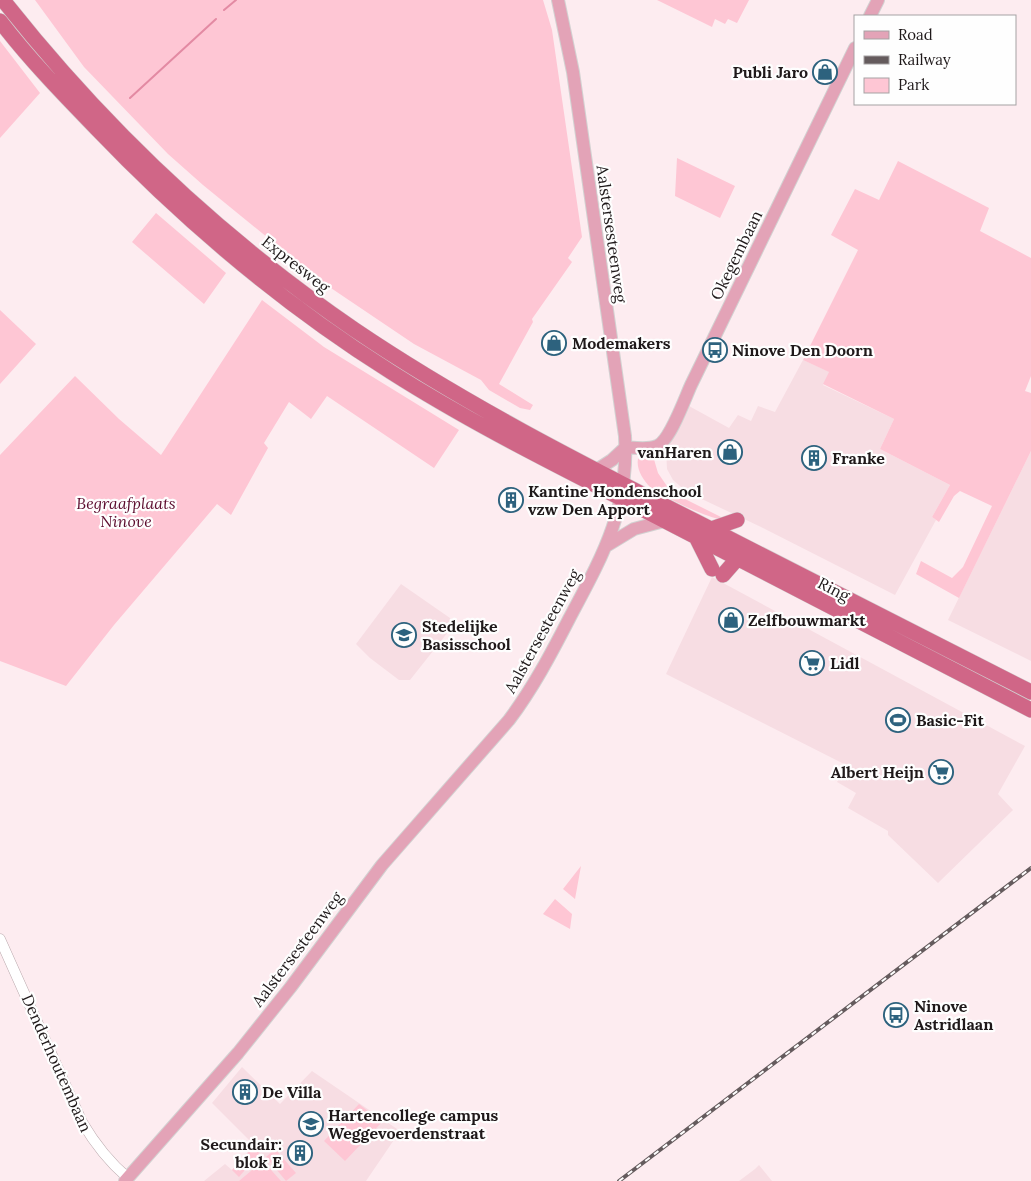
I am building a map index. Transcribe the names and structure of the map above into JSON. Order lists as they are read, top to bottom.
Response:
{
  "streets": {
    "highway": ["Expresweg", "Ring"],
    "main road": ["Aalstersesteenweg", "Okegembaan"],
    "street": ["Denderhoutembaan"]
  },
  "crossings": [
    ["Aalstersesteenweg", "Okegembaan"],
    ["Aalstersesteenweg", "Expresweg"],
    ["Aalstersesteenweg", "Ring"],
    ["Aalstersesteenweg", "Denderhoutembaan"],
    ["Expresweg", "Ring"]
  ],
  "parks": ["Begraafplaats Ninove"],
  "places": {
    "shop": [
      "Publi Jaro",
      "Modemakers",
      "vanHaren",
      "Zelfbouwmarkt"
    ],
    "bus stop": ["Ninove Den Doorn", "Ninove Astridlaan"],
    "building": [
      "Franke",
      "Kantine Hondenschool vzw Den Apport",
      "De Villa",
      "Secundair: blok E"
    ],
    "school or university": ["Stedelijke Basisschool", "Hartencollege campus Weggevoerdenstraat"],
    "supermarket": ["Lidl", "Albert Heijn"],
    "sports": ["Basic-Fit"]
  },
  "legend": ["Road", "Railway", "Park"]
}
